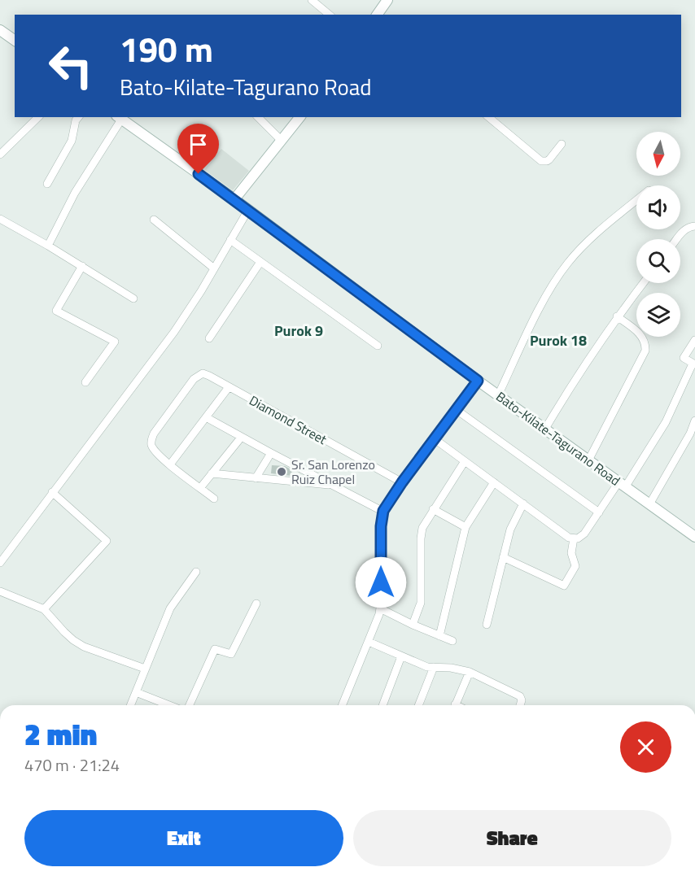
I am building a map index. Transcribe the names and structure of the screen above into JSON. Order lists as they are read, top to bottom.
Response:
{
  "streets": {
    "street": ["Diamond Street", "Bato-Kilate-Tagurano Road"]
  },
  "districts": ["Purok 9", "Purok 18"],
  "places": ["Sr. San Lorenzo Ruiz Chapel"],
  "north": "bottom",
  "page": {
    "turn": ["190 m", "Bato-Kilate-Tagurano Road"],
    "heading": ["2 min", "470 m · 21:24"],
    "buttons": ["Exit", "Share"]
  }
}
